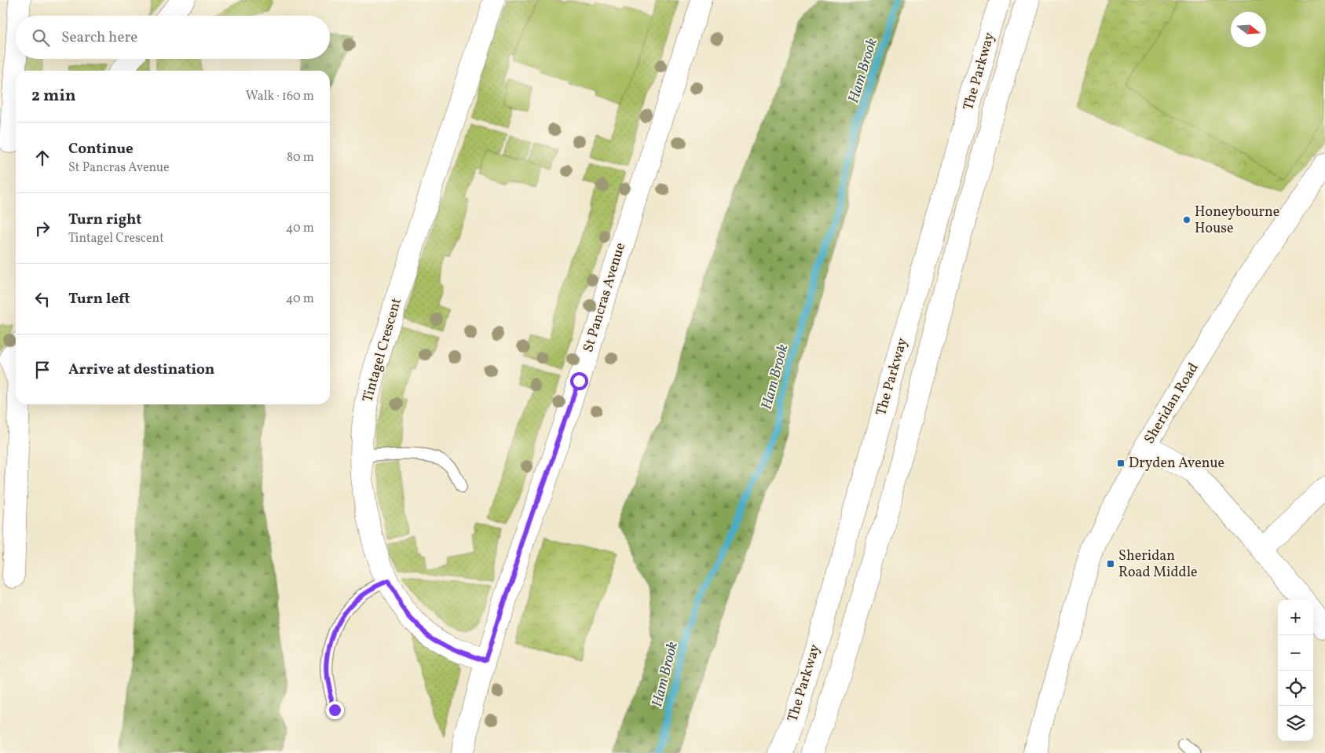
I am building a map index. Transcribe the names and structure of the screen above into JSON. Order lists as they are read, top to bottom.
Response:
{
  "streets": {
    "main road": [
      "The Parkway",
      "St Pancras Avenue",
      "Tintagel Crescent",
      "Sheridan Road"
    ]
  },
  "crossings": [
    ["St Pancras Avenue", "Tintagel Crescent"]
  ],
  "water": ["Ham Brook"],
  "places": {
    "other": ["Honeybourne House"],
    "transit": ["Dryden Avenue", "Sheridan Road Middle"]
  },
  "north": "right",
  "page": {
    "search": "Search here",
    "heading": ["2 min", "Walk · 160 m"],
    "list": [
      ["Continue", "St Pancras Avenue", "80 m"],
      ["Turn right", "Tintagel Crescent", "40 m"],
      ["Turn left", "40 m"],
      "Arrive at destination"
    ],
    "map_buttons": ["+", "−"]
  }
}
